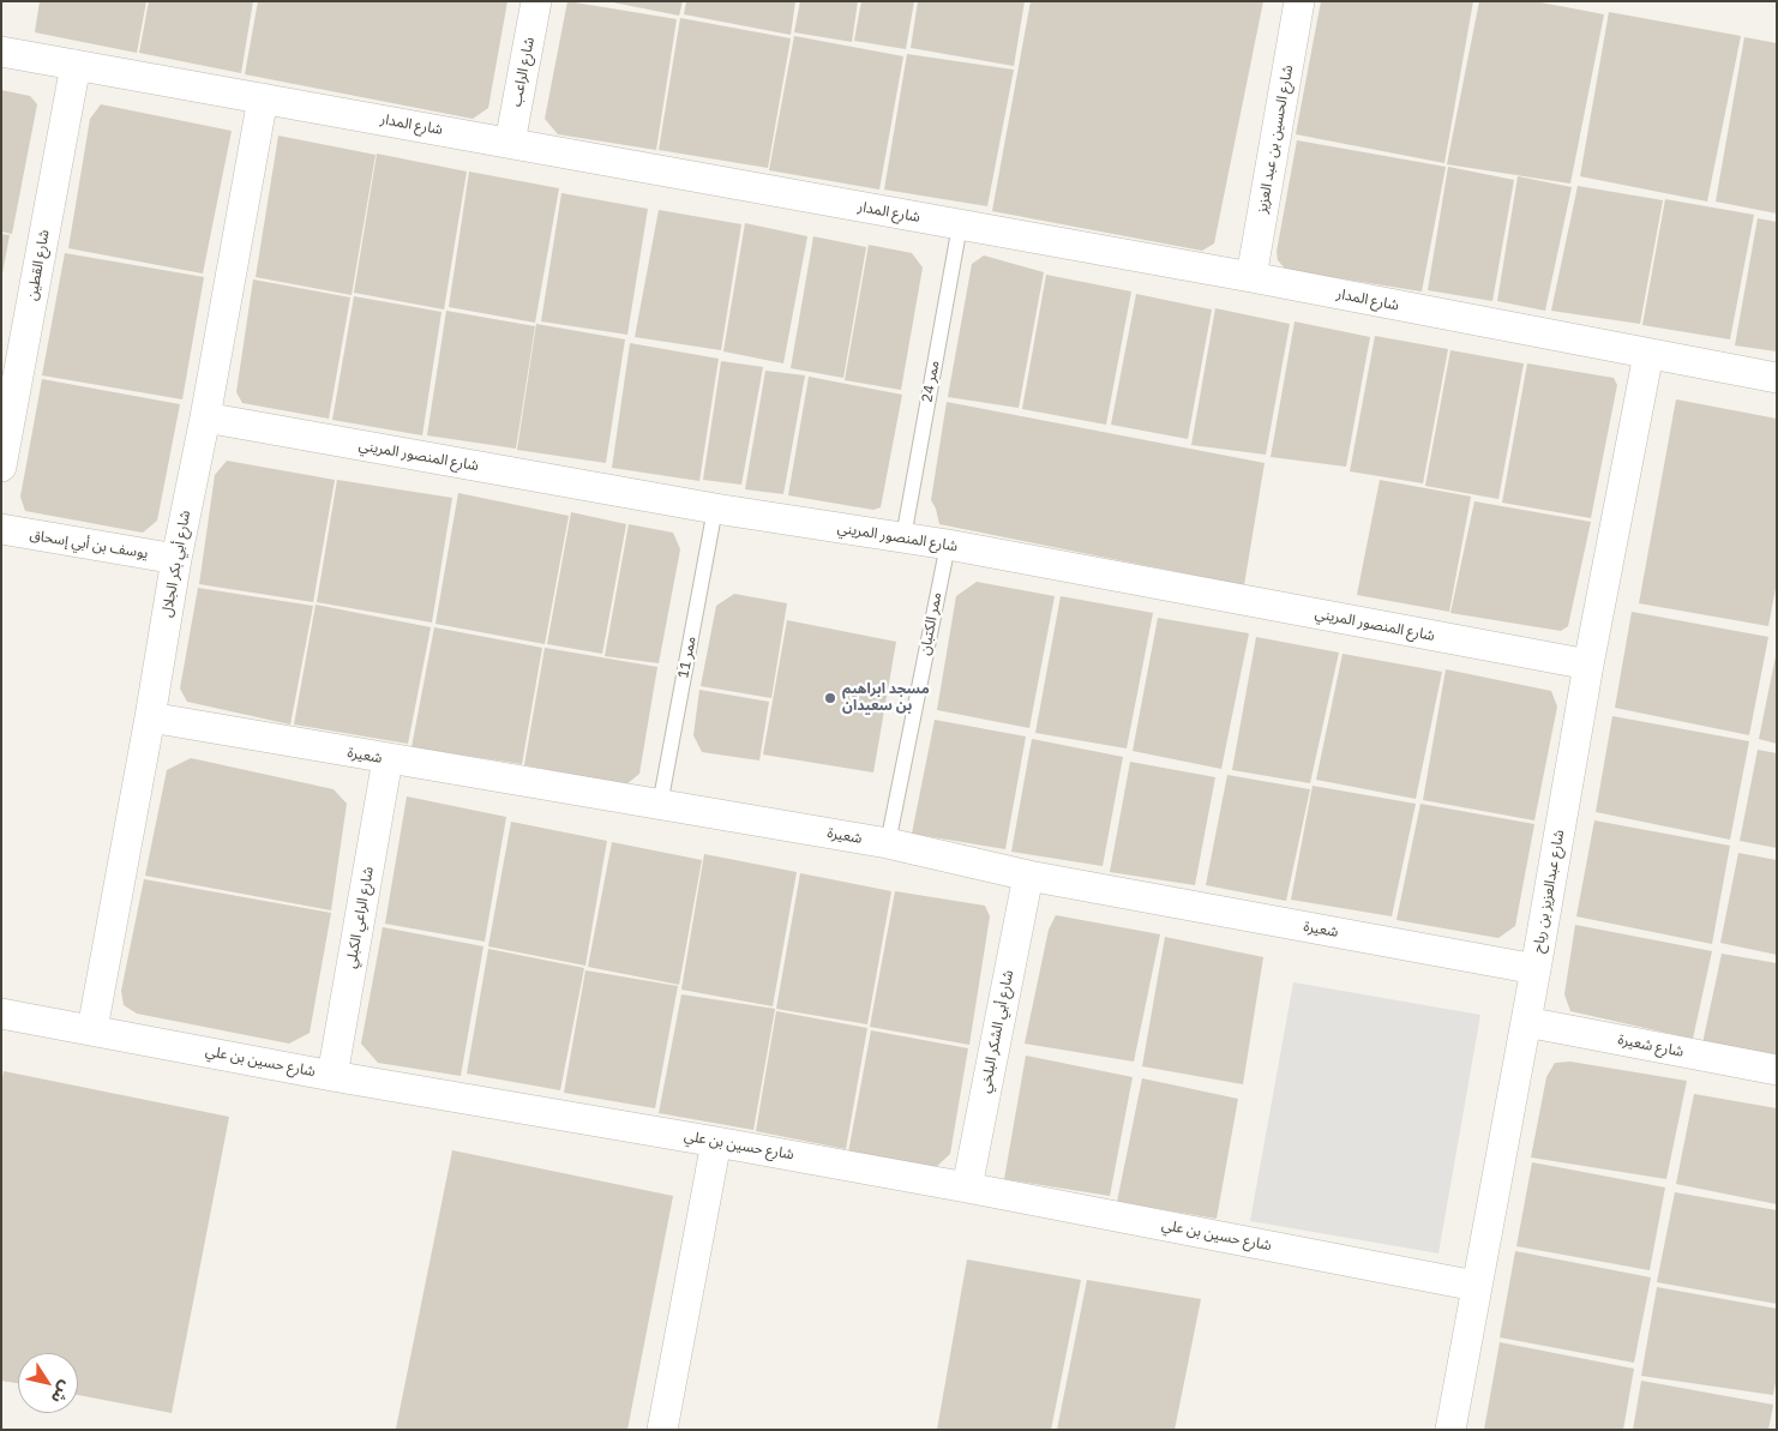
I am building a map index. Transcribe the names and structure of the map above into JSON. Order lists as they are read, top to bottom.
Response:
{
  "streets": {
    "street": [
      "شارع الراعب",
      "شارع المدار",
      "شارع الحسين بن عبد العزيز",
      "شارع القطين",
      "شارع المنصور المريني",
      "يوسف بن أبي إسحاق",
      "شارع أبي بكر الجلال",
      "شعيرة",
      "شارع عبدالعزيز بن رباح",
      "شارع الراعي الكبلي",
      "شارع أبي الشكر البلخي",
      "شارع شعيرة",
      "شارع حسين بن علي"
    ],
    "lane": ["ممر 24", "ممر الكتبان", "ممر 11"]
  },
  "crossings": [
    ["شارع الراعب", "شارع المدار"],
    ["شارع المدار", "شارع الحسين بن عبد العزيز"],
    ["شارع المدار", "شارع القطين"],
    ["شارع المدار", "ممر 24"],
    ["شارع المدار", "شارع أبي بكر الجلال"],
    ["شارع المدار", "شارع عبدالعزيز بن رباح"],
    ["ممر 24", "شارع المنصور المريني"],
    ["شارع المنصور المريني", "شارع أبي بكر الجلال"],
    ["شارع المنصور المريني", "ممر الكتبان"],
    ["شارع المنصور المريني", "ممر 11"],
    ["شارع المنصور المريني", "شارع عبدالعزيز بن رباح"],
    ["يوسف بن أبي إسحاق", "شارع أبي بكر الجلال"],
    ["شارع أبي بكر الجلال", "شعيرة"],
    ["شارع أبي بكر الجلال", "شارع حسين بن علي"],
    ["ممر الكتبان", "شعيرة"],
    ["ممر 11", "شعيرة"],
    ["شعيرة", "شارع عبدالعزيز بن رباح"],
    ["شعيرة", "شارع الراعي الكبلي"],
    ["شعيرة", "شارع أبي الشكر البلخي"],
    ["شارع عبدالعزيز بن رباح", "شارع شعيرة"],
    ["شارع عبدالعزيز بن رباح", "شارع حسين بن علي"],
    ["شارع الراعي الكبلي", "شارع حسين بن علي"],
    ["شارع أبي الشكر البلخي", "شارع حسين بن علي"]
  ],
  "places": ["مسجد ابراهيم بن سعيدان"],
  "north": "bottom right"
}
